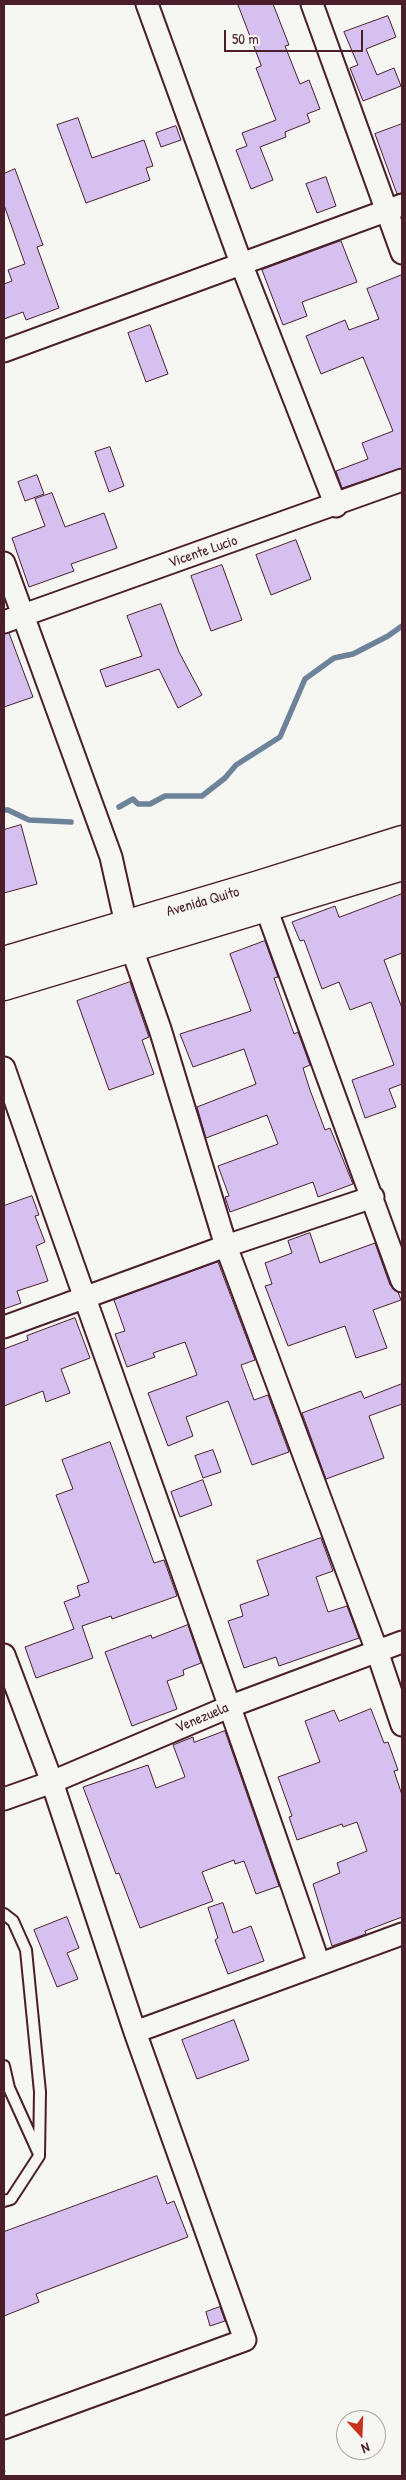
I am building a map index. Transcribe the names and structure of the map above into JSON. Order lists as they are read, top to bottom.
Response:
{
  "streets": {
    "highway": ["Avenida Quito"],
    "street": ["Vicente Lucio", "Venezuela"]
  },
  "scale_bar": "50 m",
  "north": "bottom"
}
